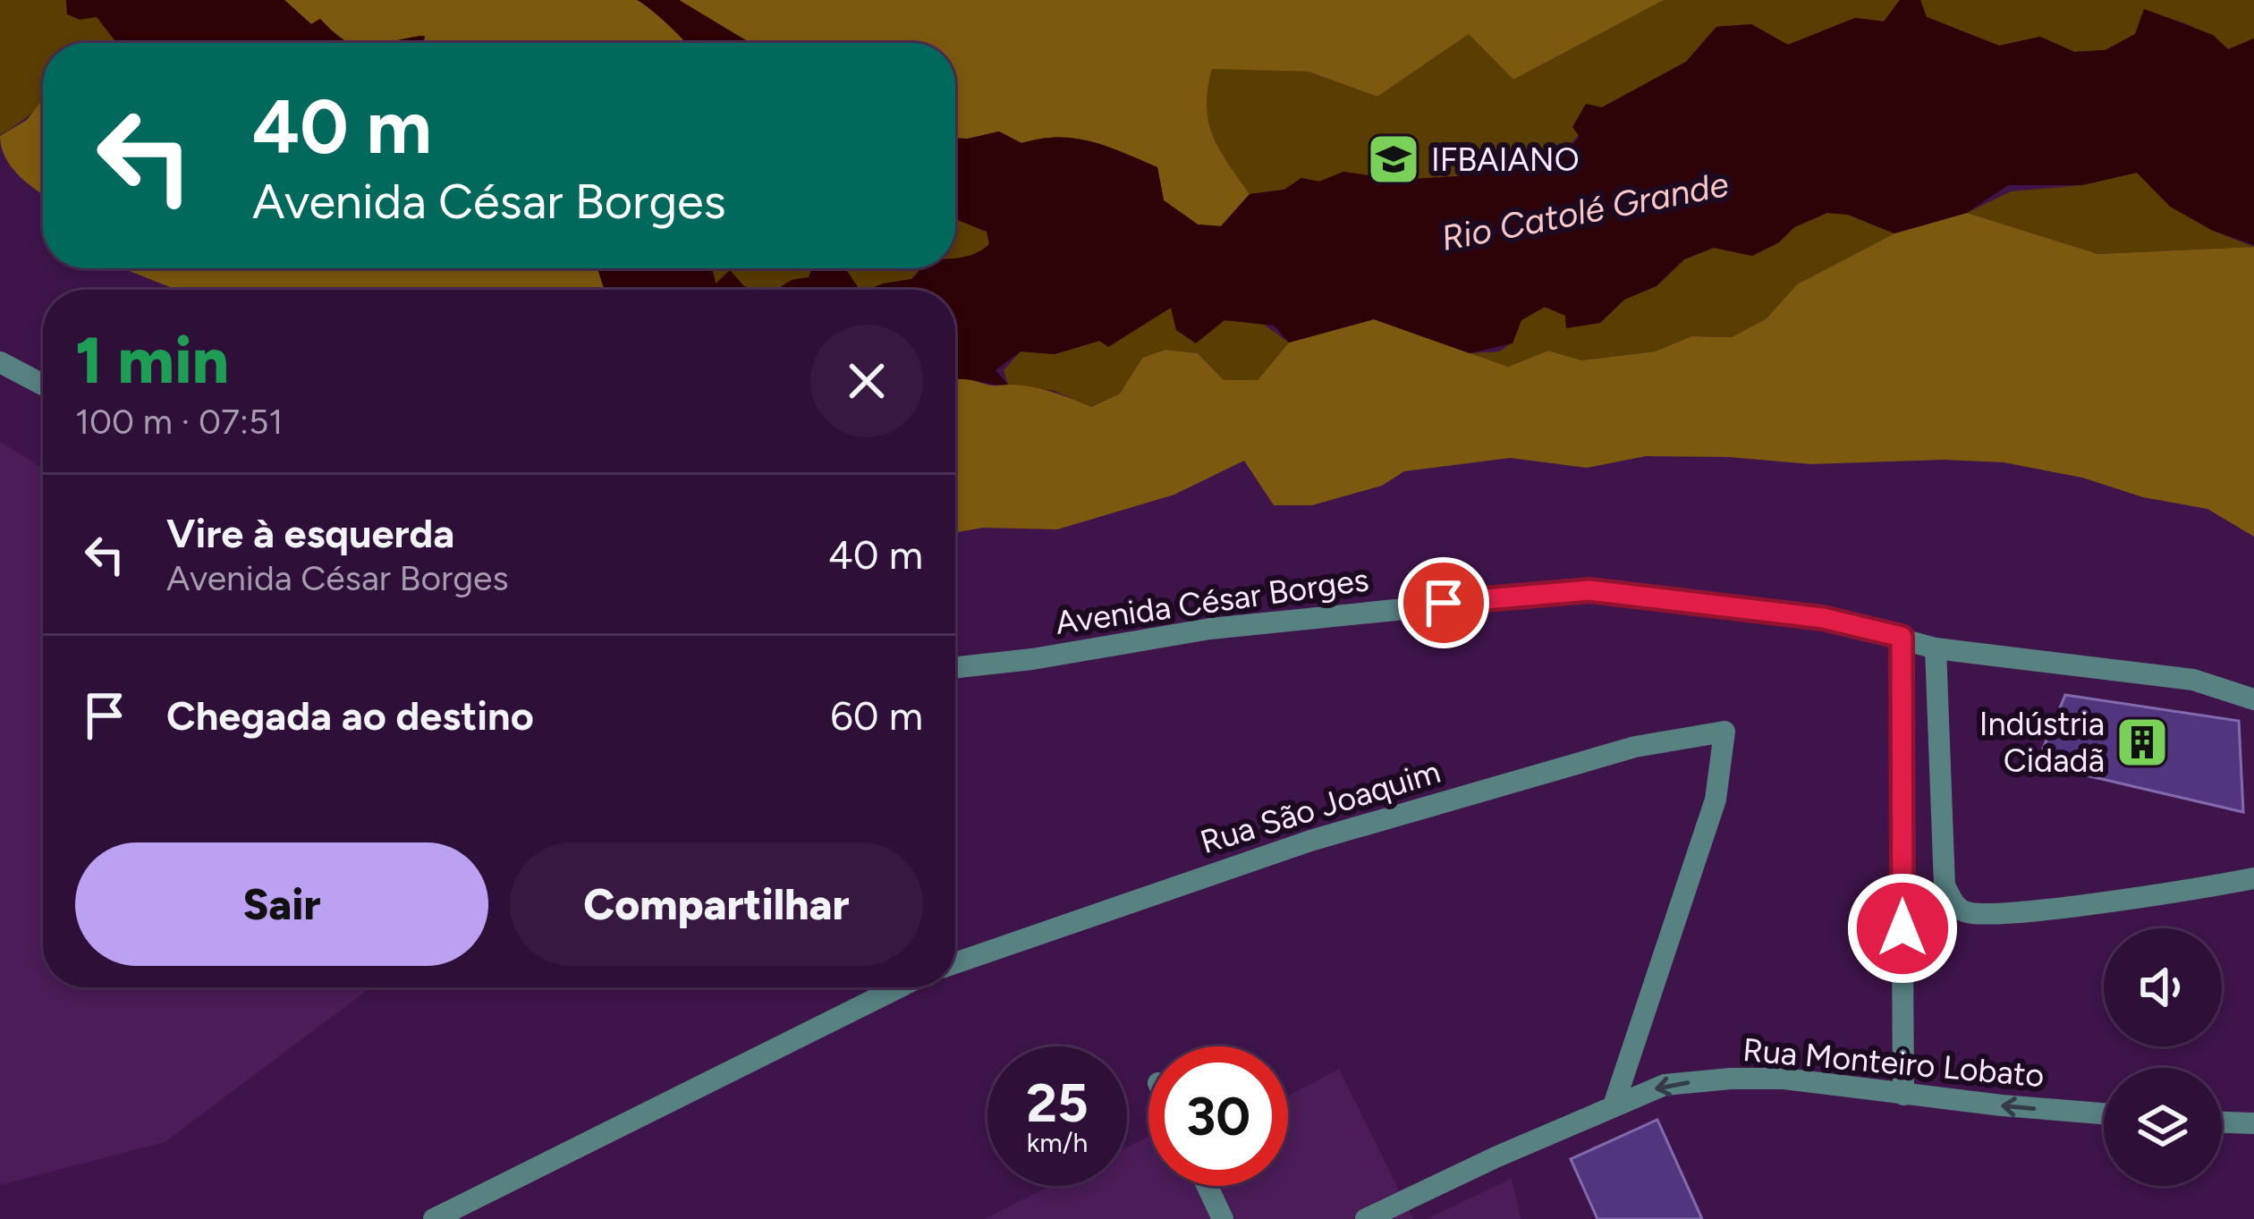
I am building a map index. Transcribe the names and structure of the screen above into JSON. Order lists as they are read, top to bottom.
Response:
{
  "streets": {
    "street": ["Avenida César Borges", "Rua São Joaquim", "Rua Monteiro Lobato"]
  },
  "crossings": [
    ["Rua São Joaquim", "Rua Monteiro Lobato"]
  ],
  "one_way": ["Rua Monteiro Lobato"],
  "water": ["Rio Catolé Grande"],
  "places": {
    "school or university": ["IFBAIANO"],
    "building": ["Indústria Cidadã"]
  },
  "page": {
    "turn": ["40 m", "Avenida César Borges"],
    "heading": ["1 min", "100 m · 07:51"],
    "list": [
      {
        "name": "Vire à esquerda",
        "note": "Avenida César Borges",
        "value": "40 m"
      },
      {
        "name": "Chegada ao destino",
        "value": "60 m"
      }
    ],
    "buttons": ["Sair", "Compartilhar"],
    "speed": "25 km/h",
    "limit": "30"
  }
}
